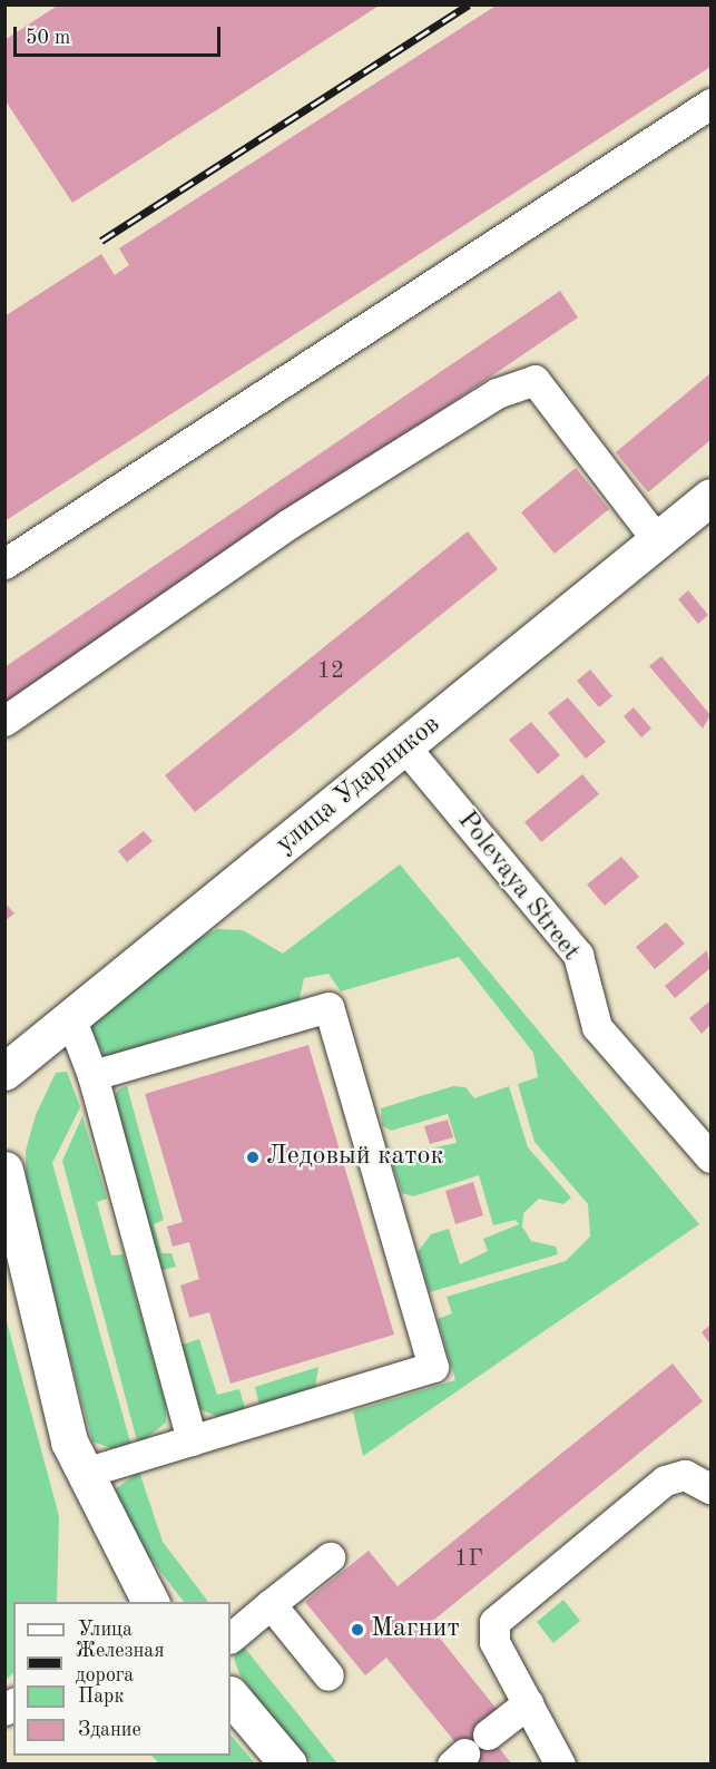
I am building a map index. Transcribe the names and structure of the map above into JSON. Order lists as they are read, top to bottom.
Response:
{
  "streets": {
    "main road": ["улица Ударников"],
    "street": ["Polevaya Street"]
  },
  "crossings": [
    ["улица Ударников", "Polevaya Street"]
  ],
  "places": ["Ледовый каток", "Магнит"],
  "house_numbers": ["12", "1Г"],
  "legend": [
    "Улица",
    "Железная дорога",
    "Парк",
    "Здание"
  ],
  "scale_bar": "50 m"
}
